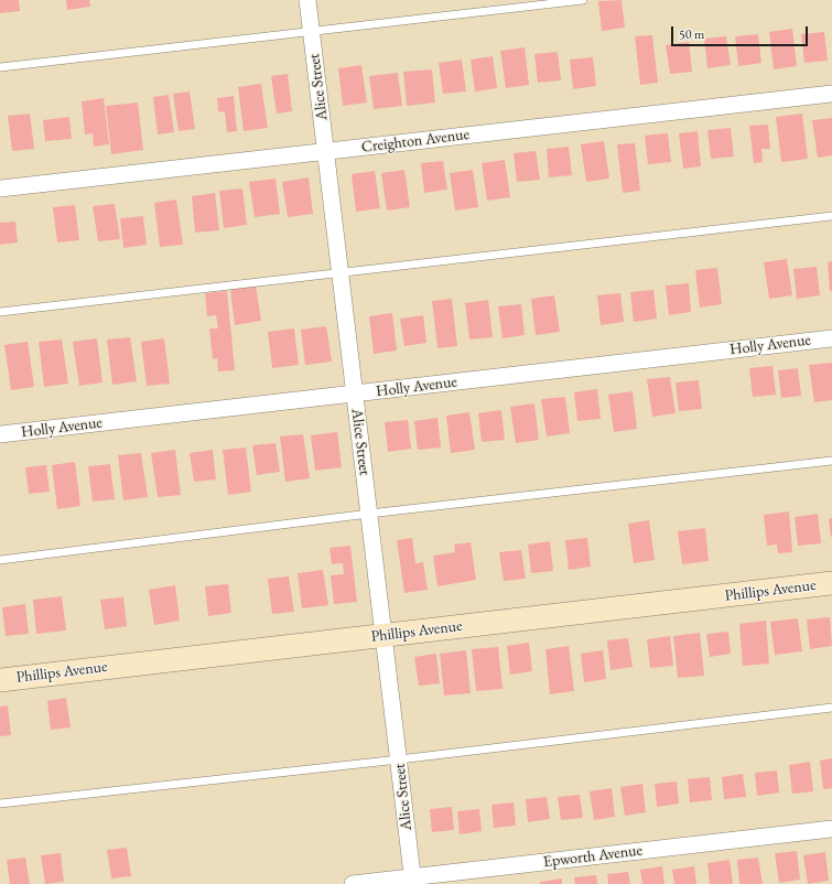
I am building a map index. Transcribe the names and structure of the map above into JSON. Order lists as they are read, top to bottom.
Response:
{
  "streets": {
    "street": [
      "Alice Street",
      "Creighton Avenue",
      "Holly Avenue",
      "Phillips Avenue",
      "Epworth Avenue"
    ]
  },
  "crossings": [
    ["Alice Street", "Creighton Avenue"],
    ["Alice Street", "Holly Avenue"],
    ["Alice Street", "Phillips Avenue"],
    ["Alice Street", "Epworth Avenue"]
  ],
  "scale_bar": "50 m"
}
